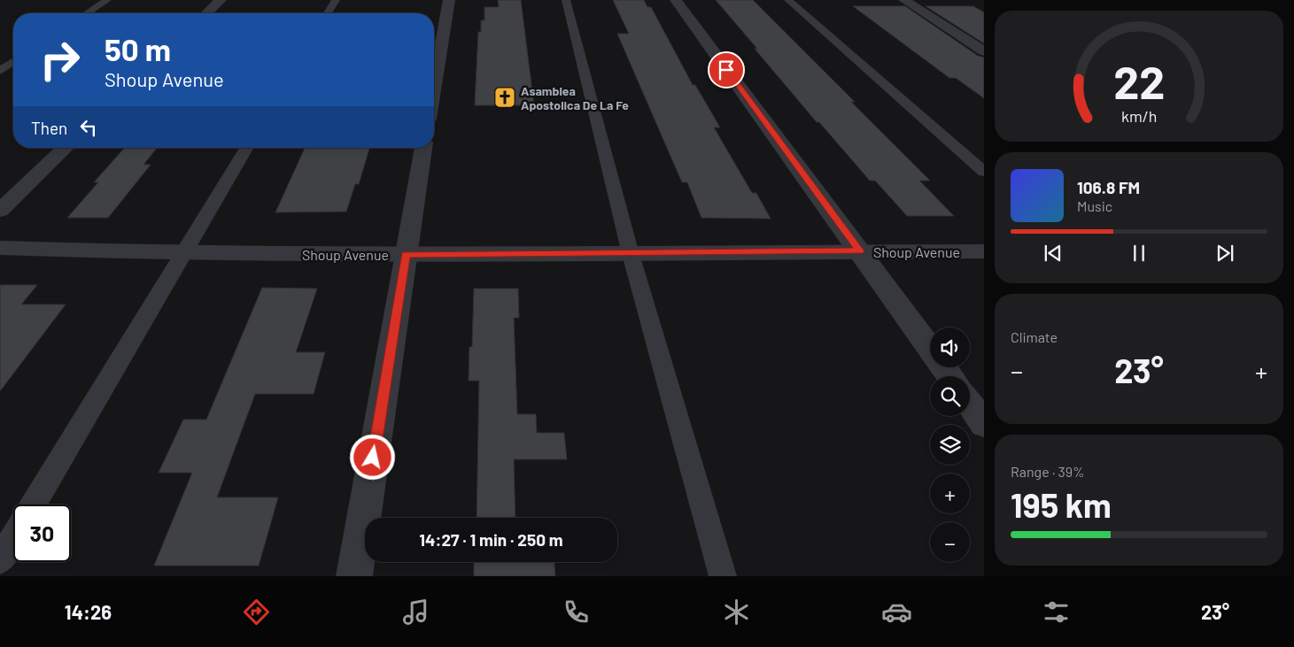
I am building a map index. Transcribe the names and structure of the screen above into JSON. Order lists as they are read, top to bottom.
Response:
{
  "streets": {
    "street": ["Shoup Avenue"]
  },
  "places": {
    "church": ["Asamblea Apostolica De La Fe"]
  },
  "page": {
    "turn": ["50 m", "Shoup Avenue"],
    "then": "Then",
    "song": ["106.8 FM", "Music"],
    "tile": [
      "Climate",
      ["Range · 39%", "195 km"]
    ],
    "map_buttons": ["+", "−"],
    "heat": ["−", "23°", "+"],
    "limit": "30",
    "trip": "14:27 · 1 min · 250 m",
    "tabs": ["14:26", "23°"],
    "gauge": ["22", "km/h"]
  }
}
